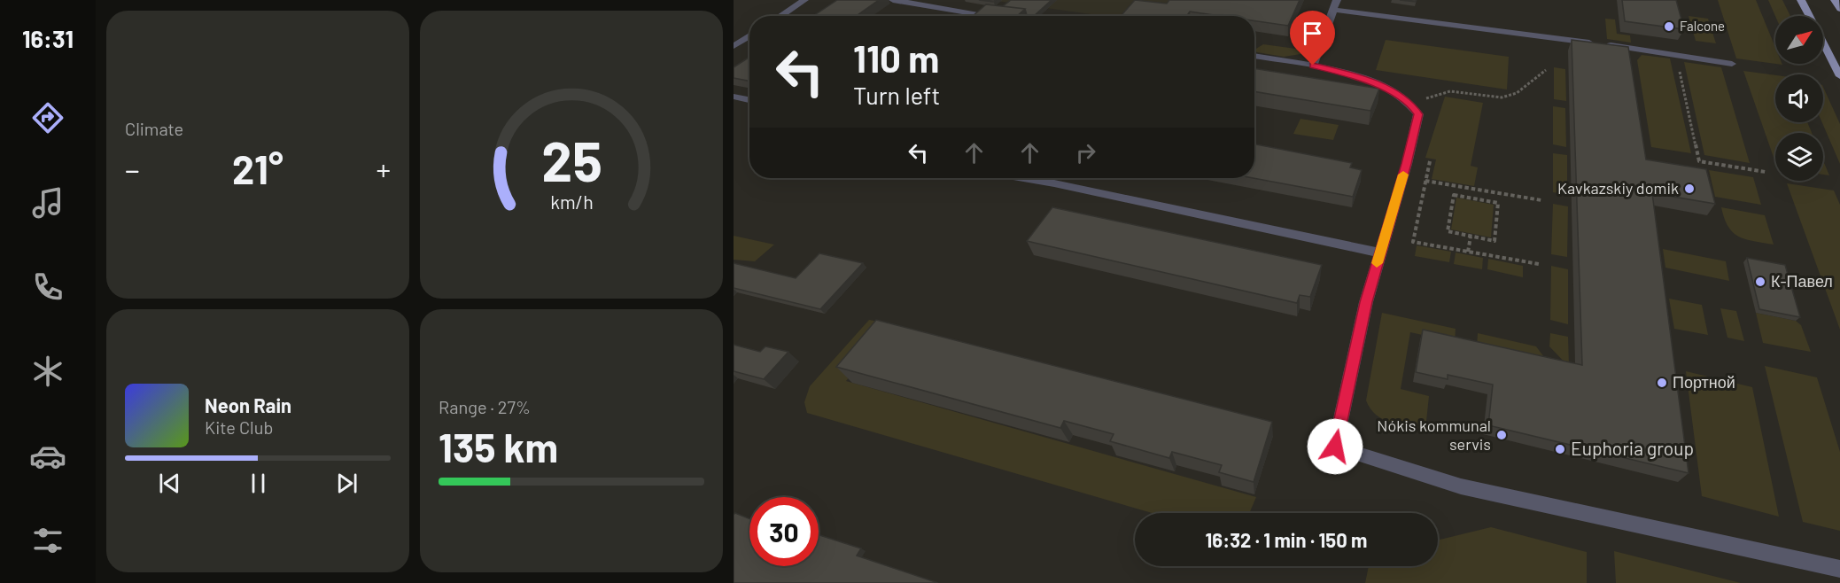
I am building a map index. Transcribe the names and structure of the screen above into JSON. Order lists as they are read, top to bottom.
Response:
{
  "places": [
    "Falcone",
    "Kavkazskiy domik",
    "К-Павел",
    "Портной",
    "Nókis kommunal servis",
    "Euphoria group"
  ],
  "north": "top right",
  "page": {
    "tabs": "16:31",
    "tile": [
      "Climate",
      ["Range · 27%", "135 km"]
    ],
    "turn": ["110 m", "Turn left"],
    "heat": ["−", "21°", "+"],
    "song": ["Neon Rain", "Kite Club"],
    "limit": "30",
    "trip": "16:32 · 1 min · 150 m",
    "gauge": ["25", "km/h"]
  }
}
